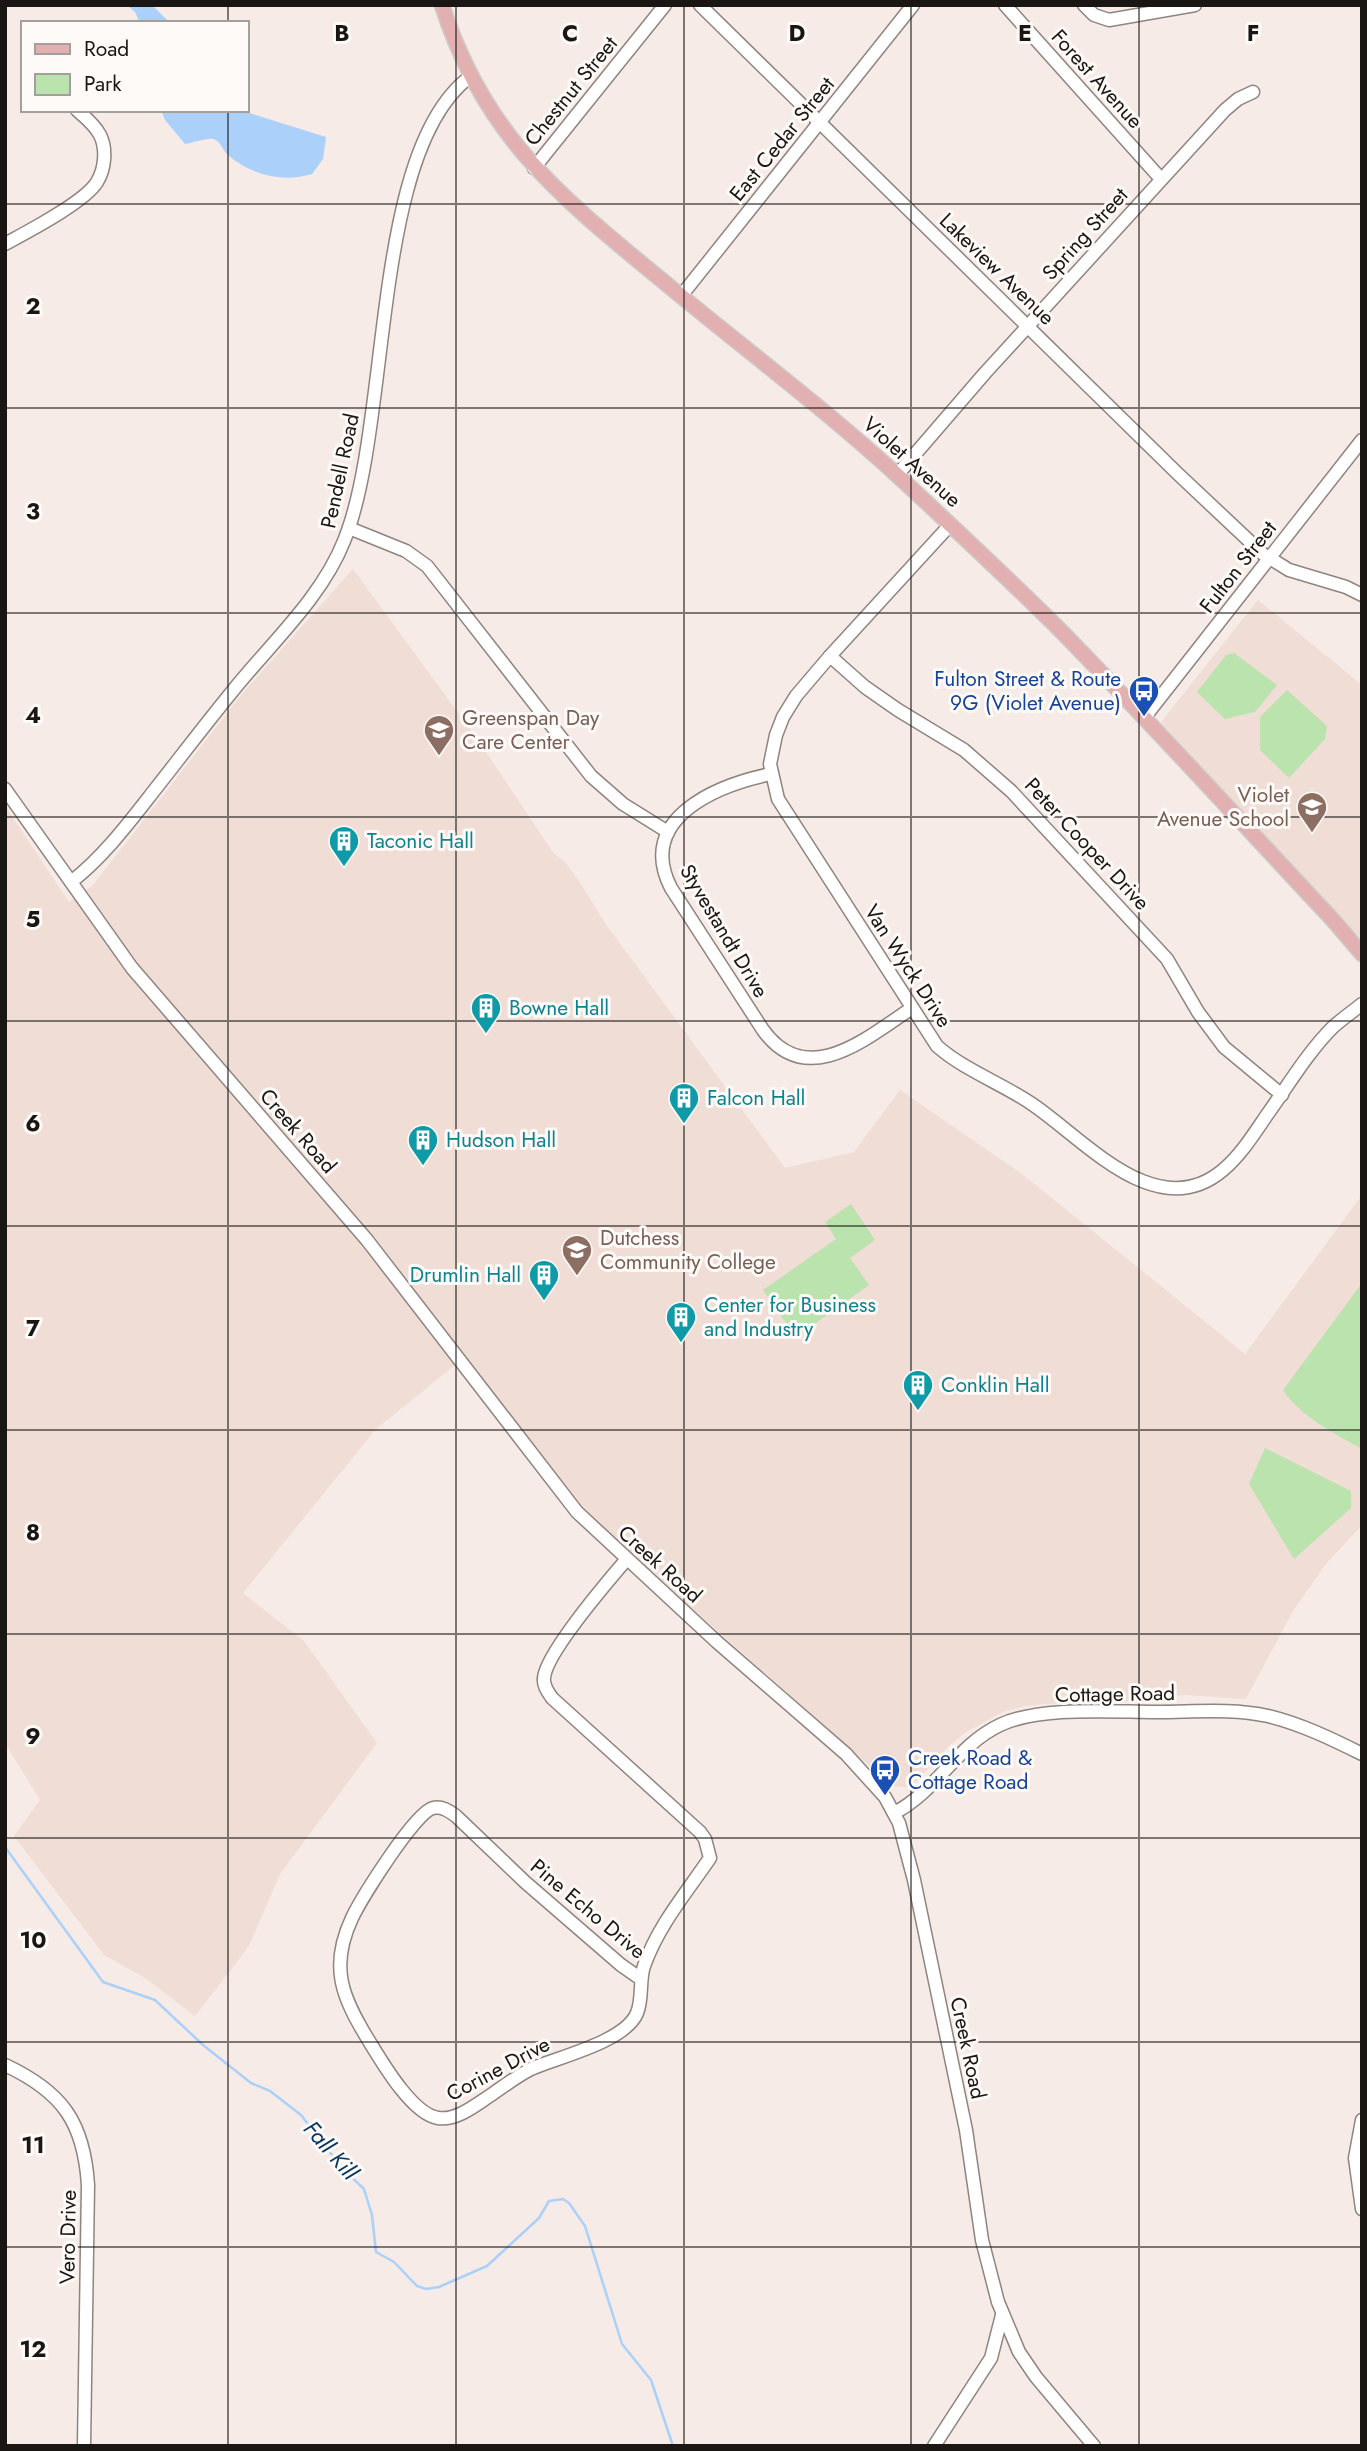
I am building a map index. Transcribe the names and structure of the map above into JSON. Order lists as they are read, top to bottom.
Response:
{
  "streets": {
    "main road": ["Violet Avenue"],
    "street": [
      "Forest Avenue",
      "Chestnut Street",
      "East Cedar Street",
      "Spring Street",
      "Lakeview Avenue",
      "Pendell Road",
      "Fulton Street",
      "Peter Cooper Drive",
      "Styvestandt Drive",
      "Van Wyck Drive",
      "Creek Road",
      "Cottage Road",
      "Pine Echo Drive",
      "Corine Drive",
      "Vero Drive"
    ]
  },
  "crossings": [
    ["Forest Avenue", "Spring Street"],
    ["Chestnut Street", "Violet Avenue"],
    ["East Cedar Street", "Lakeview Avenue"],
    ["East Cedar Street", "Violet Avenue"],
    ["Spring Street", "Lakeview Avenue"],
    ["Spring Street", "Violet Avenue"],
    ["Lakeview Avenue", "Fulton Street"],
    ["Violet Avenue", "Pendell Road"],
    ["Violet Avenue", "Fulton Street"],
    ["Violet Avenue", "Van Wyck Drive"],
    ["Pendell Road", "Creek Road"],
    ["Peter Cooper Drive", "Van Wyck Drive"],
    ["Styvestandt Drive", "Van Wyck Drive"],
    ["Creek Road", "Cottage Road"],
    ["Creek Road", "Pine Echo Drive"],
    ["Pine Echo Drive", "Corine Drive"]
  ],
  "water": ["Fall Kill"],
  "places": {
    "bus stop": ["Fulton Street & Route 9G (Violet Avenue)", "Creek Road & Cottage Road"],
    "school or university": ["Greenspan Day Care Center", "Violet Avenue School", "Dutchess Community College"],
    "building": [
      "Taconic Hall",
      "Bowne Hall",
      "Falcon Hall",
      "Hudson Hall",
      "Drumlin Hall",
      "Center for Business and Industry",
      "Conklin Hall"
    ]
  },
  "legend": ["Road", "Park"],
  "grid": {
    "columns": [
      "B",
      "C",
      "D",
      "E",
      "F"
    ],
    "rows": [
      "2",
      "3",
      "4",
      "5",
      "6",
      "7",
      "8",
      "9",
      "10",
      "11",
      "12"
    ]
  }
}
